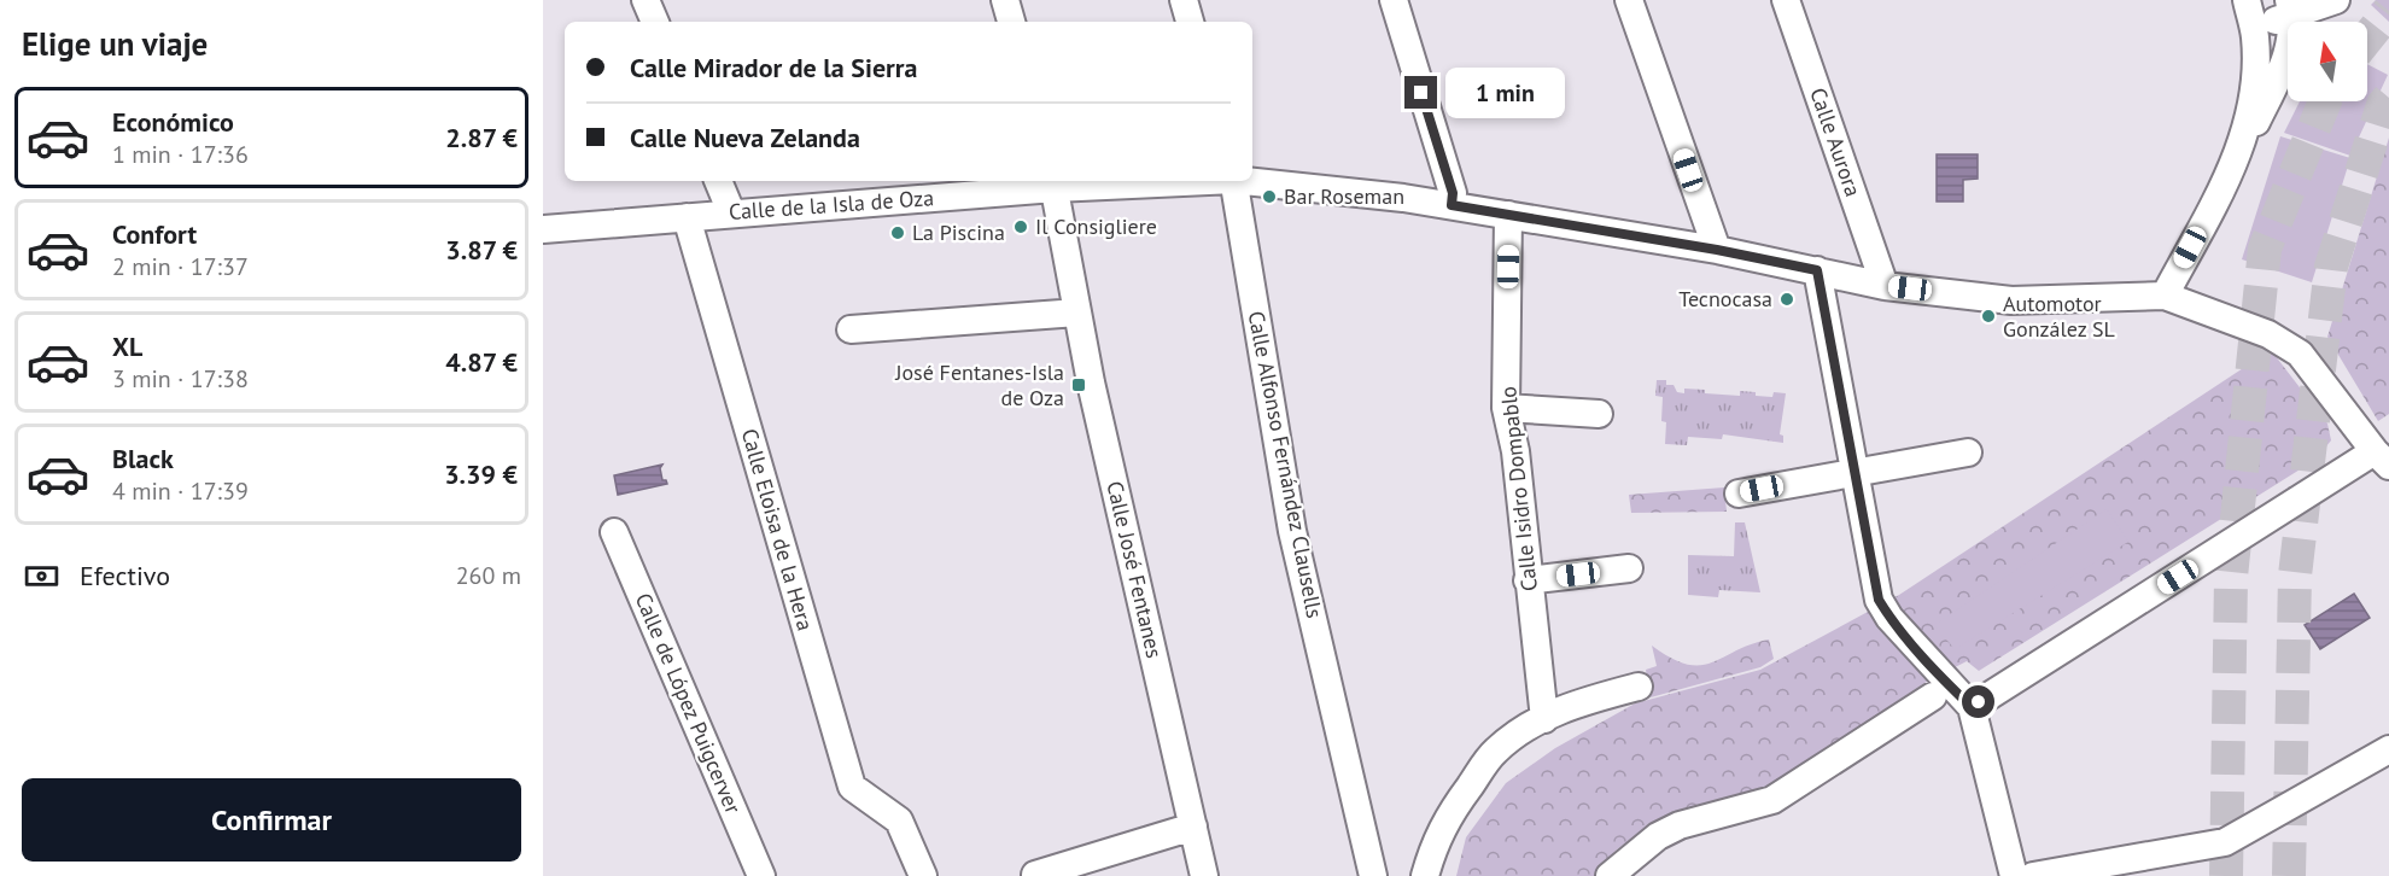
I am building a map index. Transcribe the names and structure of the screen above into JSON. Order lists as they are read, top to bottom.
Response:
{
  "streets": {
    "street": [
      "Calle Aurora",
      "Calle de la Isla de Oza",
      "Calle Alfonso Fernández Clausells",
      "Calle Isidro Dompablo",
      "Calle Eloisa de la Hera",
      "Calle José Fentanes",
      "Calle de López Puigcerver"
    ]
  },
  "crossings": [
    ["Calle Aurora", "Calle de la Isla de Oza"],
    ["Calle de la Isla de Oza", "Calle Isidro Dompablo"],
    ["Calle de la Isla de Oza", "Calle Eloisa de la Hera"],
    ["Calle de la Isla de Oza", "Calle José Fentanes"]
  ],
  "places": {
    "other": [
      "Bar Roseman",
      "Il Consigliere",
      "La Piscina",
      "Tecnocasa",
      "Automotor González SL"
    ],
    "transit": ["José Fentanes-Isla de Oza"]
  },
  "north": "top",
  "page": {
    "heading": "Elige un viaje",
    "banner": ["Calle Mirador de la Sierra", "Calle Nueva Zelanda"],
    "bubble": "1 min",
    "list": [
      {
        "name": "Económico",
        "note": "1 min · 17:36",
        "value": "2.87 €"
      },
      {
        "name": "Confort",
        "note": "2 min · 17:37",
        "value": "3.87 €"
      },
      {
        "name": "XL",
        "note": "3 min · 17:38",
        "value": "4.87 €"
      },
      {
        "name": "Black",
        "note": "4 min · 17:39",
        "value": "3.39 €"
      }
    ],
    "pay": ["Efectivo", "260 m"],
    "buttons": "Confirmar"
  }
}
